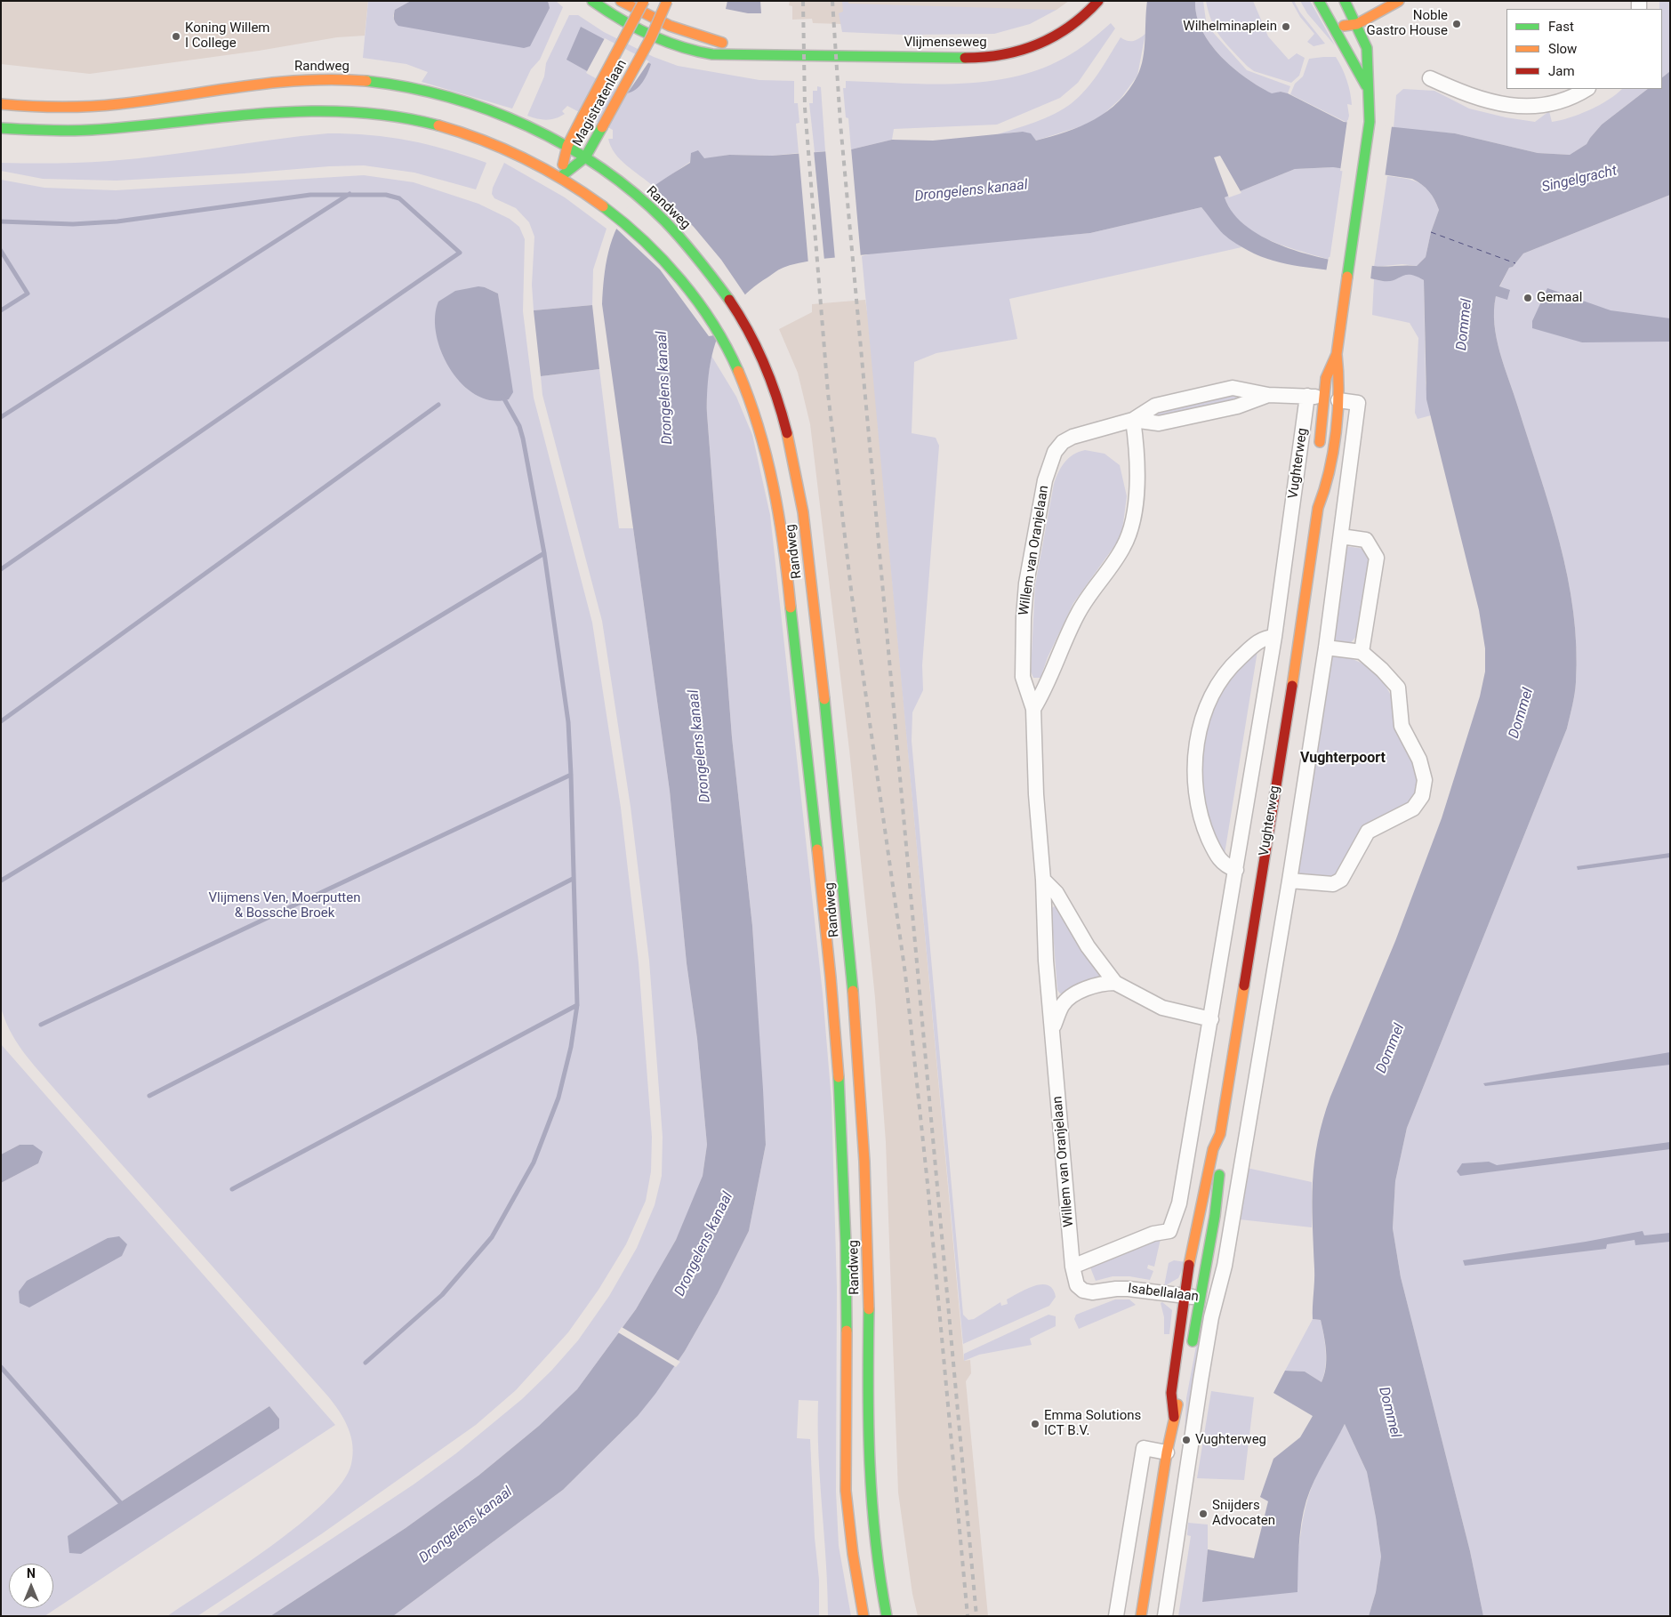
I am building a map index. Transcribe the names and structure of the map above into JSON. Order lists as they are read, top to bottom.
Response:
{
  "streets": {
    "main road": [
      "Vlijmenseweg",
      "Randweg",
      "Magistratenlaan",
      "Vughterweg"
    ],
    "street": ["Willem van Oranjelaan", "Isabellalaan"]
  },
  "crossings": [
    ["Randweg", "Magistratenlaan"],
    ["Vughterweg", "Willem van Oranjelaan"],
    ["Vughterweg", "Isabellalaan"],
    ["Willem van Oranjelaan", "Isabellalaan"]
  ],
  "districts": ["Vughterpoort"],
  "water": ["Singelgracht", "Drongelens kanaal", "Dommel"],
  "parks": ["Vlijmens Ven, Moerputten & Bossche Broek"],
  "places": [
    "Noble Gastro House",
    "Wilhelminaplein",
    "Koning Willem I College",
    "Gemaal",
    "Emma Solutions ICT B.V.",
    "Vughterweg",
    "Snijders Advocaten"
  ],
  "legend": ["Fast", "Slow", "Jam"],
  "north": "top"
}
